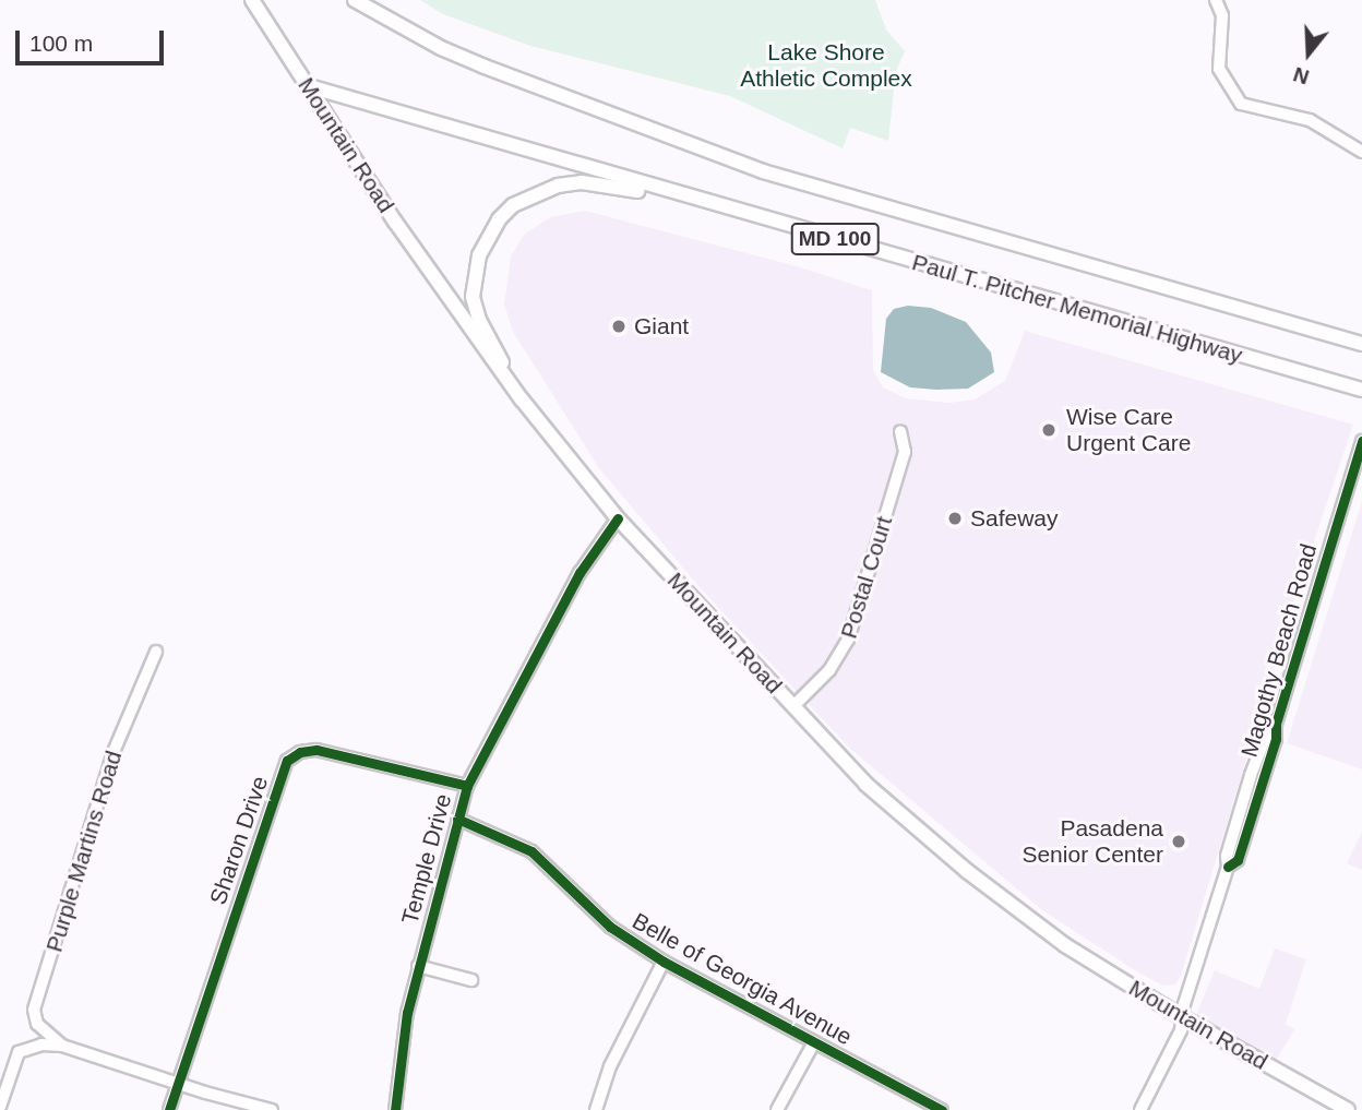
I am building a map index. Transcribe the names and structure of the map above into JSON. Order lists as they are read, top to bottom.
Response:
{
  "streets": {
    "main road": ["Mountain Road", "MD 100", "Paul T. Pitcher Memorial Highway"],
    "street": [
      "Postal Court",
      "Magothy Beach Road",
      "Sharon Drive",
      "Purple Martins Road",
      "Temple Drive",
      "Belle of Georgia Avenue"
    ]
  },
  "crossings": [
    ["Mountain Road", "Paul T. Pitcher Memorial Highway"],
    ["Mountain Road", "Postal Court"],
    ["Mountain Road", "Magothy Beach Road"],
    ["Mountain Road", "Temple Drive"],
    ["Sharon Drive", "Purple Martins Road"],
    ["Sharon Drive", "Temple Drive"],
    ["Temple Drive", "Belle of Georgia Avenue"]
  ],
  "parks": ["Lake Shore Athletic Complex"],
  "places": [
    "Giant",
    "Wise Care Urgent Care",
    "Safeway",
    "Pasadena Senior Center"
  ],
  "scale_bar": "100 m",
  "north": "bottom"
}
